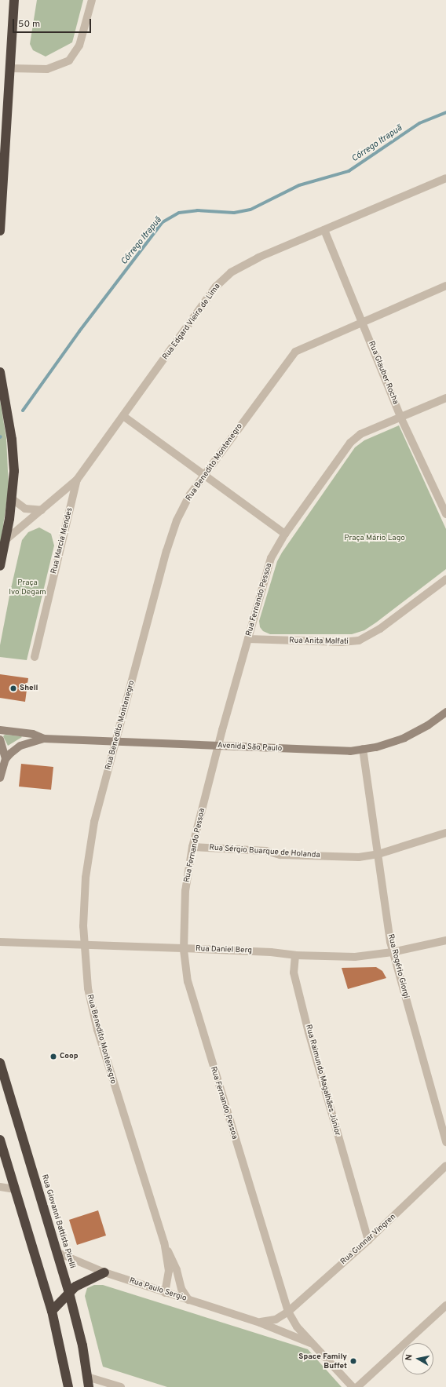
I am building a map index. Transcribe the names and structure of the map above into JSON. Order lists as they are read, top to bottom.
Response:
{
  "streets": {
    "highway": ["Rua Giovanni Battista Pirelli"],
    "main road": ["Avenida São Paulo"],
    "street": [
      "Rua Edgard Vieira de Lima",
      "Rua Glauber Rocha",
      "Rua Benedito Montenegro",
      "Rua Marcia Mendes",
      "Rua Fernando Pessoa",
      "Rua Anita Malfati",
      "Rua Sérgio Buarque de Holanda",
      "Rua Daniel Berg",
      "Rua Rogério Giorgi",
      "Rua Raimundo Magalhães Júnior",
      "Rua Gunnar Vingren",
      "Rua Paulo Sergio"
    ]
  },
  "crossings": [
    ["Rua Edgard Vieira de Lima", "Rua Glauber Rocha"],
    ["Rua Edgard Vieira de Lima", "Rua Marcia Mendes"],
    ["Rua Glauber Rocha", "Rua Benedito Montenegro"],
    ["Rua Glauber Rocha", "Rua Fernando Pessoa"],
    ["Rua Benedito Montenegro", "Avenida São Paulo"],
    ["Rua Benedito Montenegro", "Rua Daniel Berg"],
    ["Rua Benedito Montenegro", "Rua Paulo Sergio"],
    ["Rua Fernando Pessoa", "Rua Anita Malfati"],
    ["Rua Fernando Pessoa", "Avenida São Paulo"],
    ["Rua Fernando Pessoa", "Rua Sérgio Buarque de Holanda"],
    ["Rua Fernando Pessoa", "Rua Daniel Berg"],
    ["Rua Fernando Pessoa", "Rua Gunnar Vingren"],
    ["Rua Fernando Pessoa", "Rua Paulo Sergio"],
    ["Avenida São Paulo", "Rua Rogério Giorgi"],
    ["Rua Sérgio Buarque de Holanda", "Rua Rogério Giorgi"],
    ["Rua Daniel Berg", "Rua Rogério Giorgi"],
    ["Rua Daniel Berg", "Rua Raimundo Magalhães Júnior"],
    ["Rua Raimundo Magalhães Júnior", "Rua Gunnar Vingren"],
    ["Rua Giovanni Battista Pirelli", "Rua Paulo Sergio"],
    ["Rua Gunnar Vingren", "Rua Paulo Sergio"]
  ],
  "water": ["Córrego Itrapuã"],
  "parks": ["Praça Mário Lago", "Praça Ivo Degam"],
  "places": ["Shell", "Coop", "Space Family Buffet"],
  "scale_bar": "50 m",
  "north": "left"
}
